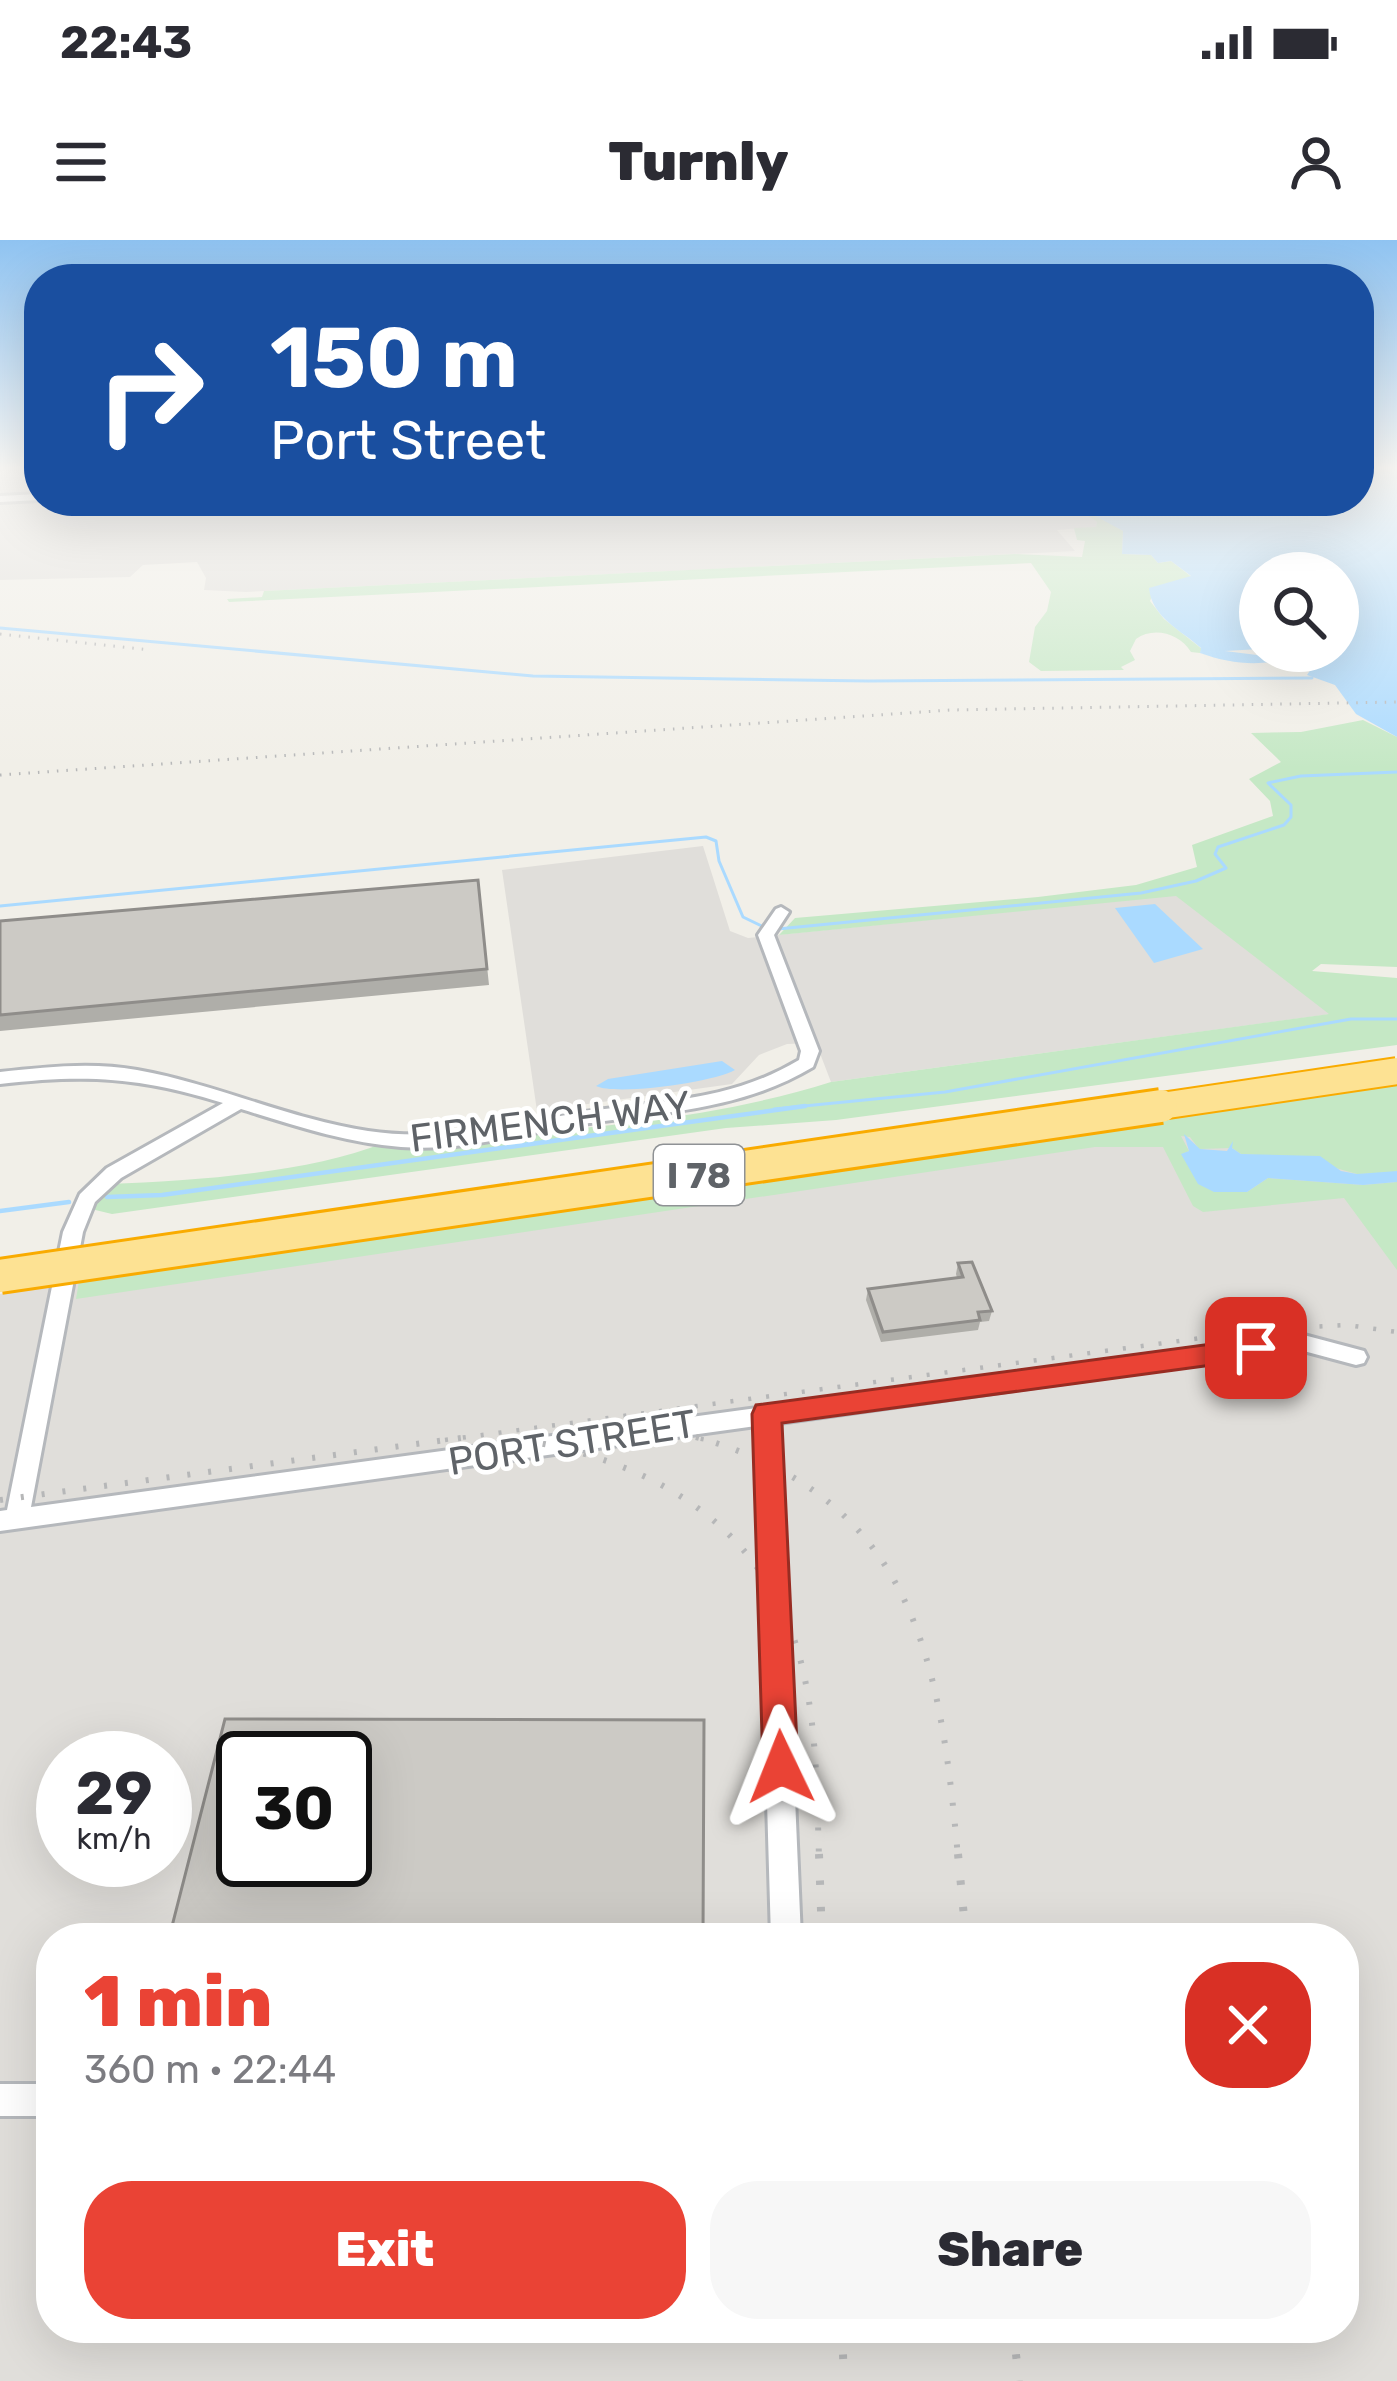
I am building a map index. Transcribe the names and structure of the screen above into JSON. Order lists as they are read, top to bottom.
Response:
{
  "streets": {
    "highway": ["I 78"],
    "street": ["FIRMENCH WAY", "PORT STREET"]
  },
  "page": {
    "status": "22:43",
    "header": "Turnly",
    "turn": ["150 m", "Port Street"],
    "speed": "29 km/h",
    "limit": "30",
    "heading": ["1 min", "360 m · 22:44"],
    "buttons": ["Exit", "Share"]
  }
}
